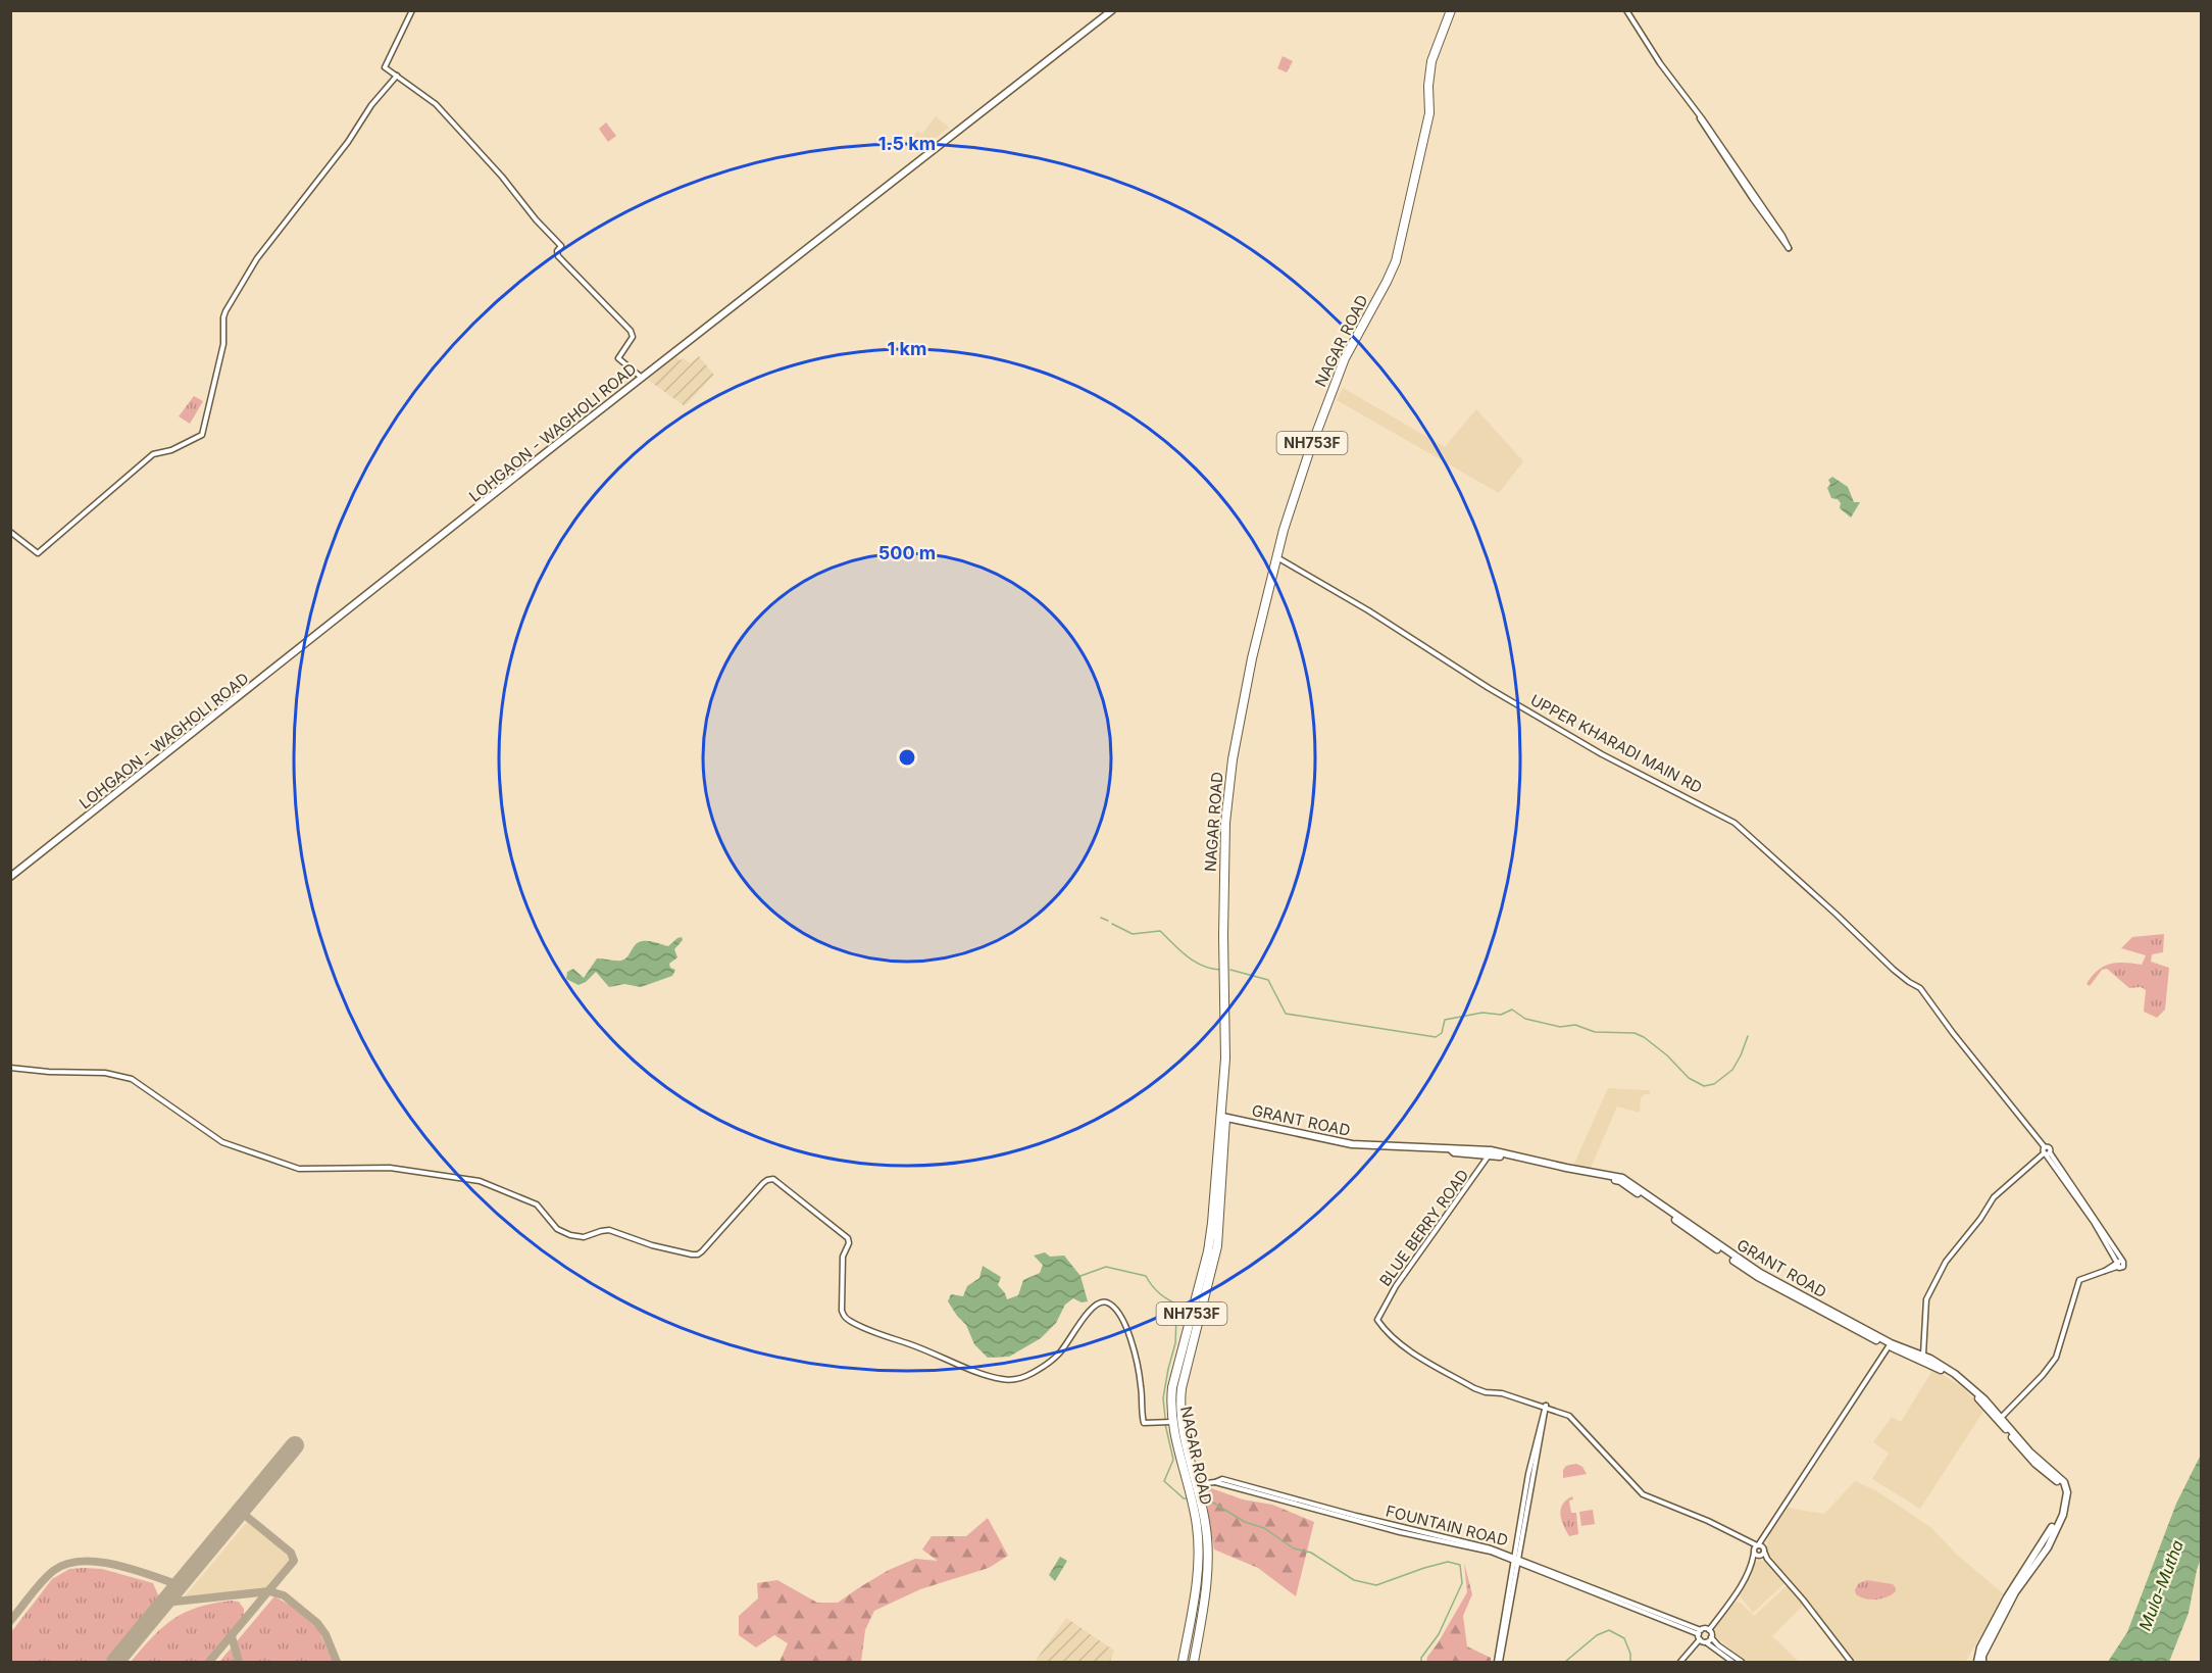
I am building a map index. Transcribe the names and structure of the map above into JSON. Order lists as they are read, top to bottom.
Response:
{
  "streets": {
    "highway": ["NAGAR ROAD", "NH753F"],
    "main road": ["LOHGAON - WAGHOLI ROAD", "GRANT ROAD"],
    "street": ["UPPER KHARADI MAIN RD", "BLUE BERRY ROAD", "FOUNTAIN ROAD"]
  },
  "crossings": [
    ["NAGAR ROAD", "UPPER KHARADI MAIN RD"],
    ["NAGAR ROAD", "GRANT ROAD"],
    ["NAGAR ROAD", "FOUNTAIN ROAD"],
    ["GRANT ROAD", "BLUE BERRY ROAD"]
  ],
  "water": ["Mula-Mutha"],
  "rings": ["1.5 km", "1 km", "500 m"]
}
